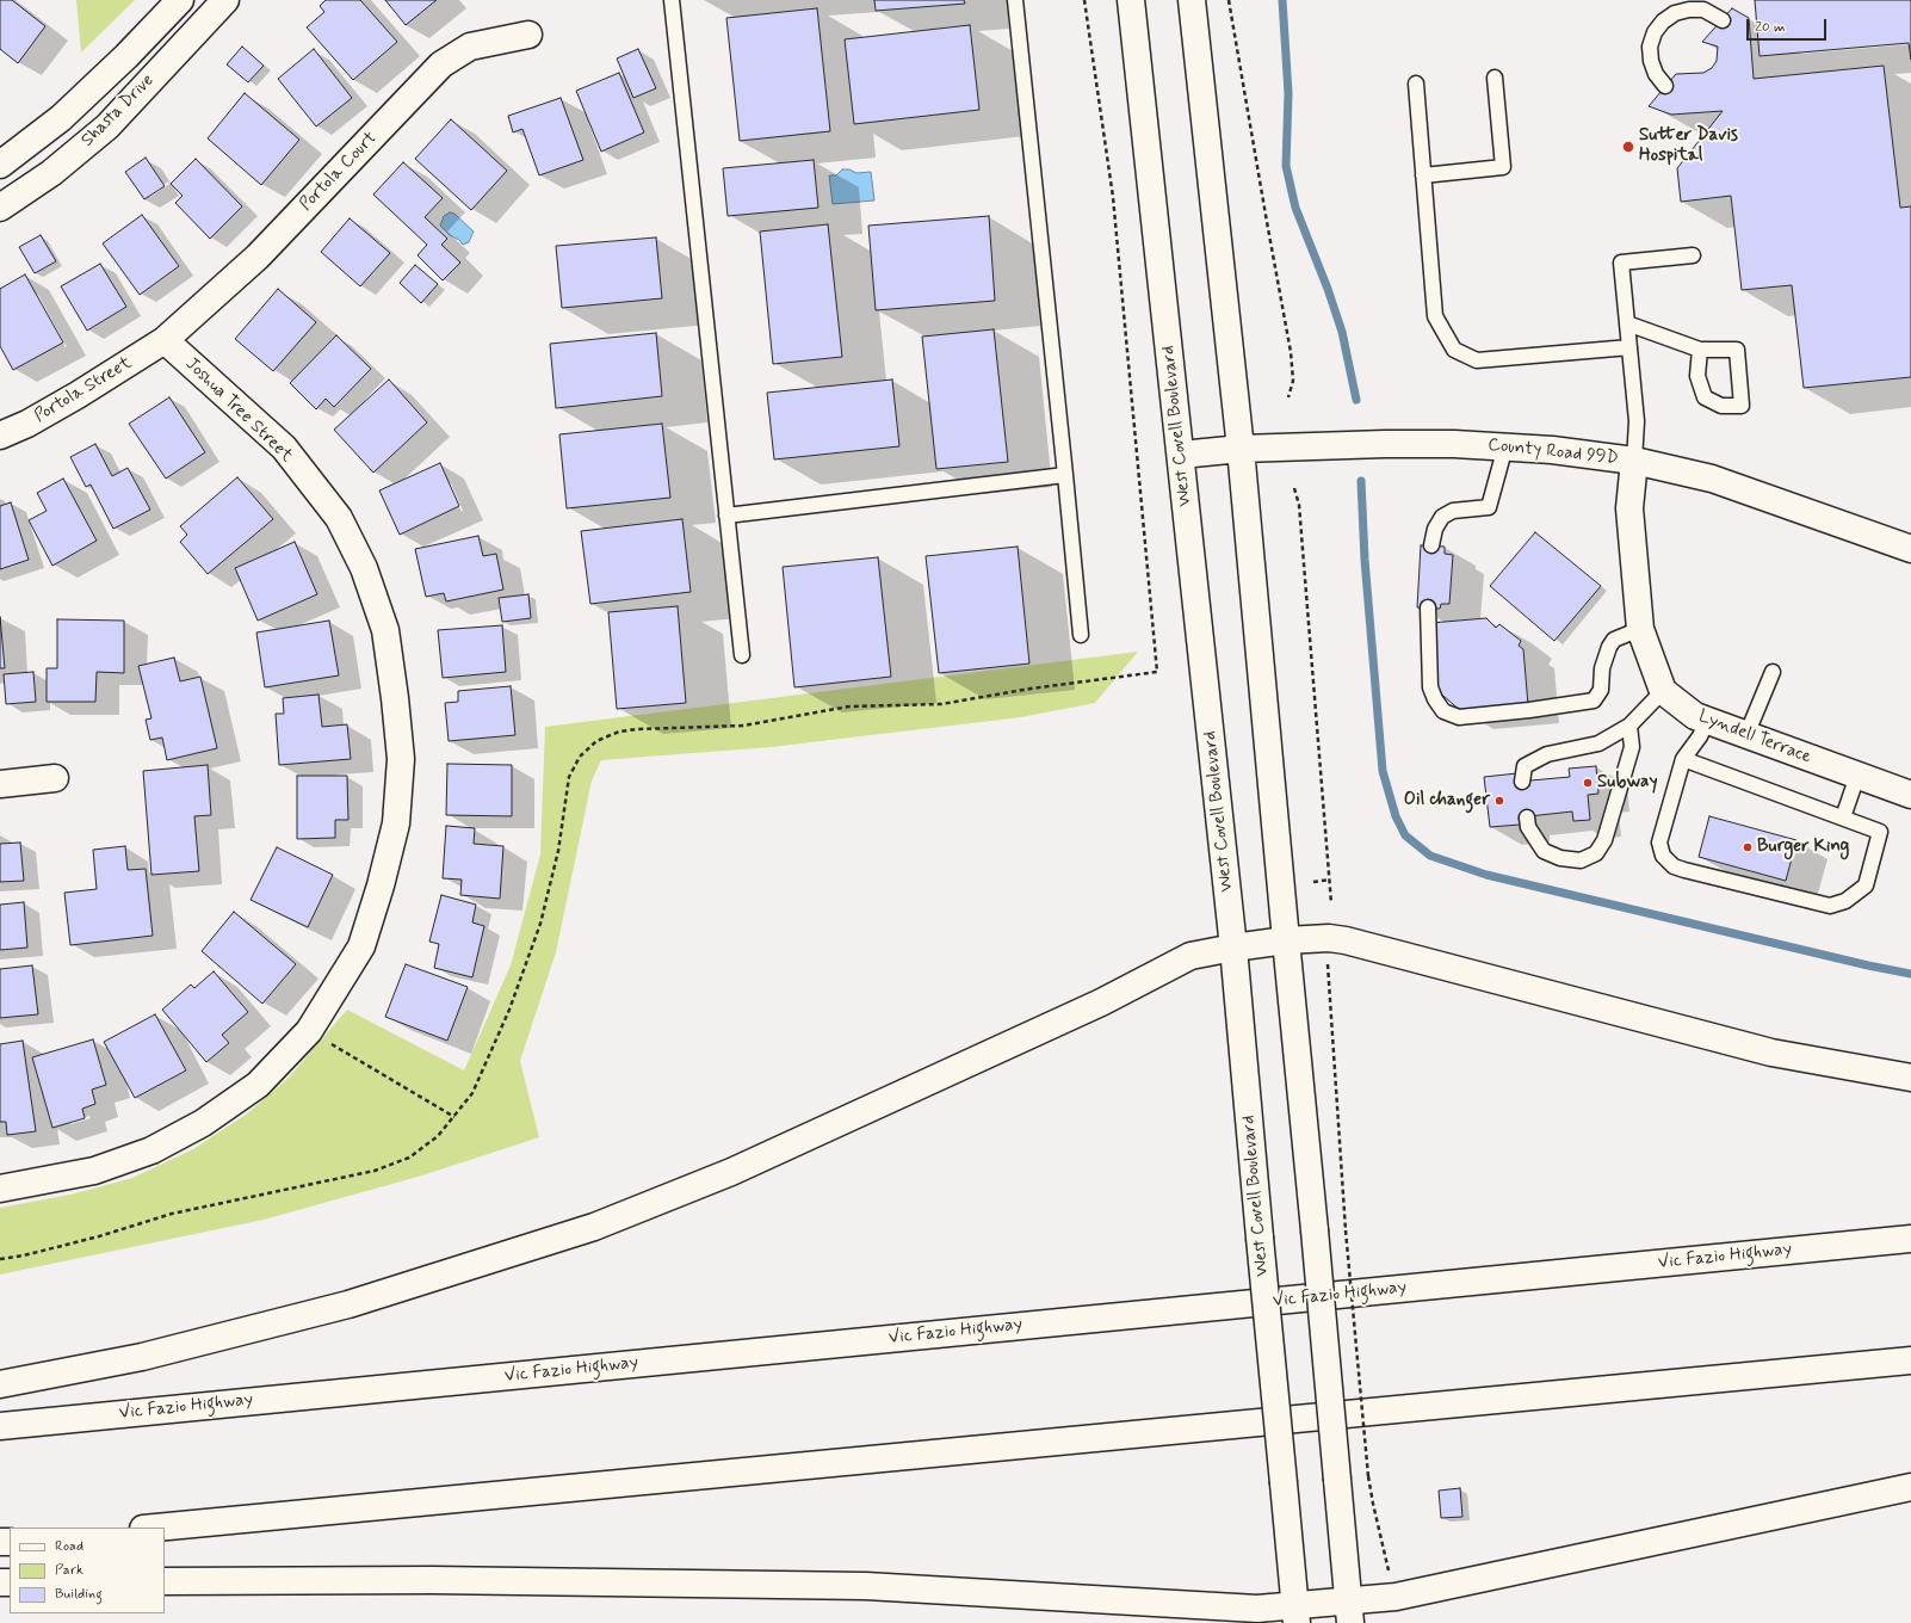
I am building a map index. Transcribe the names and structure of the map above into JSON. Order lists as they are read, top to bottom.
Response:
{
  "streets": {
    "main road": [
      "Shasta Drive",
      "Portola Court",
      "Portola Street",
      "Joshua Tree Street",
      "West Covell Boulevard",
      "County Road 99D",
      "Lyndell Terrace",
      "Vic Fazio Highway"
    ]
  },
  "crossings": [
    ["Portola Court", "Portola Street"],
    ["Portola Court", "Joshua Tree Street"],
    ["Portola Street", "Joshua Tree Street"],
    ["West Covell Boulevard", "County Road 99D"]
  ],
  "places": [
    "Sutter Davis Hospital",
    "Subway",
    "Oil changer",
    "Burger King"
  ],
  "legend": ["Road", "Park", "Building"],
  "scale_bar": "20 m"
}
